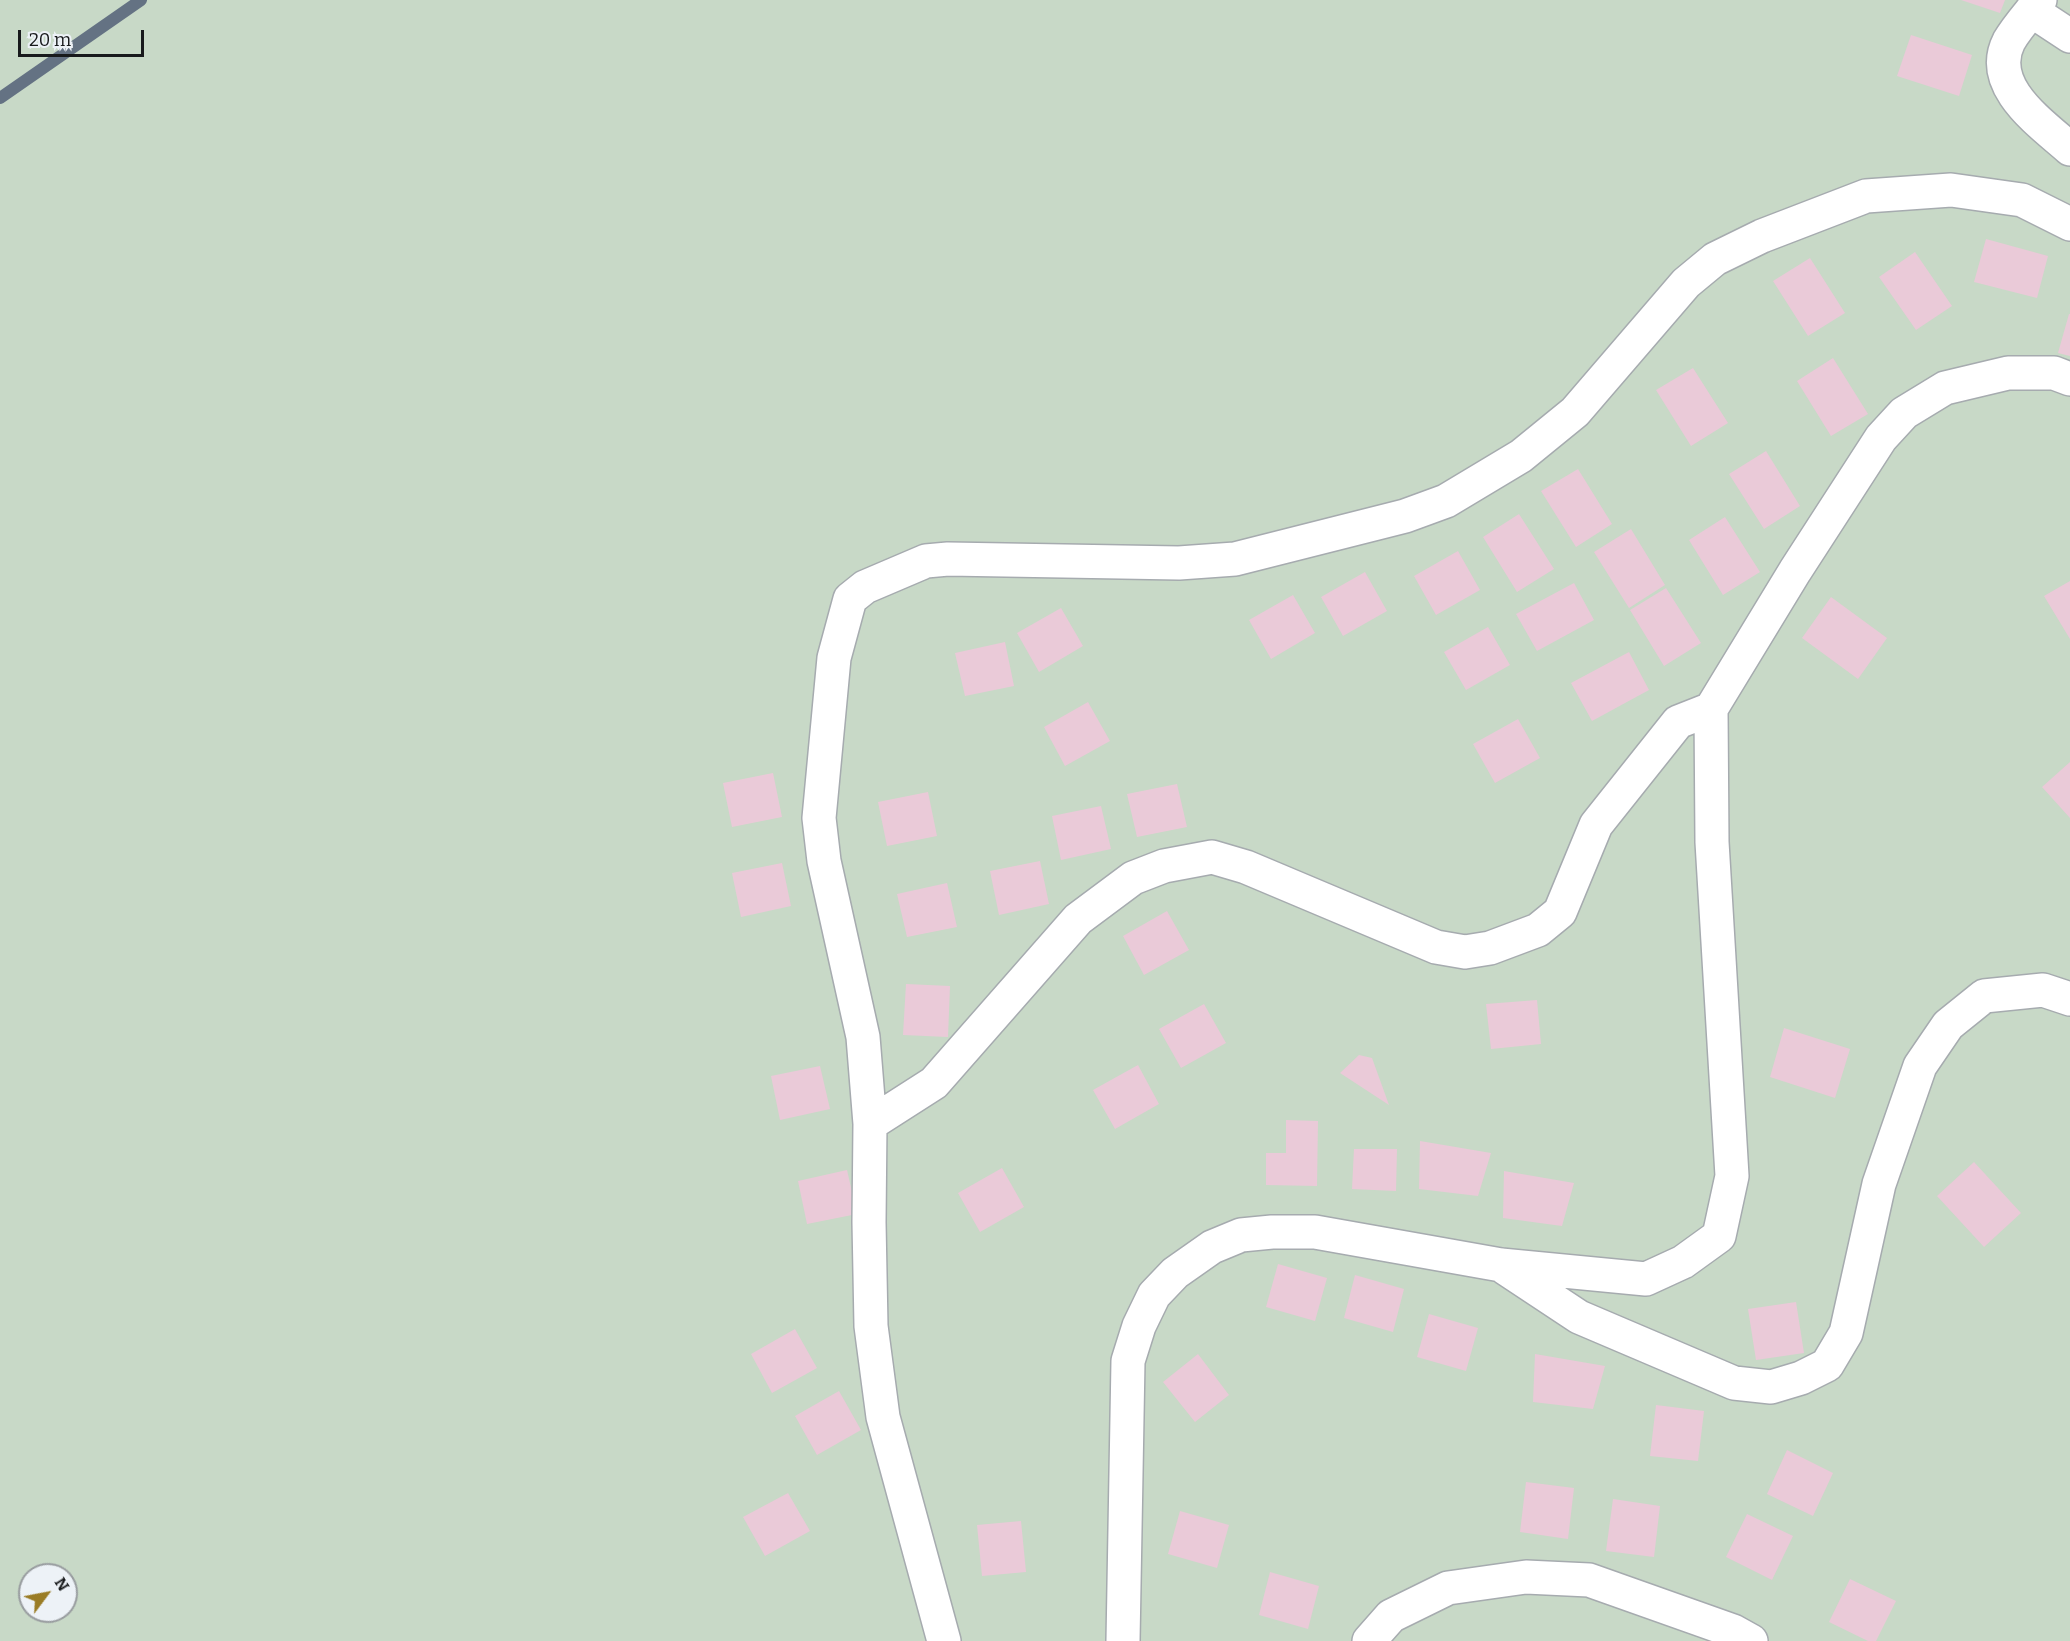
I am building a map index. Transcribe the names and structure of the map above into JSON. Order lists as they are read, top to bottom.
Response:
{
  "scale_bar": "20 m",
  "north": "top right"
}
